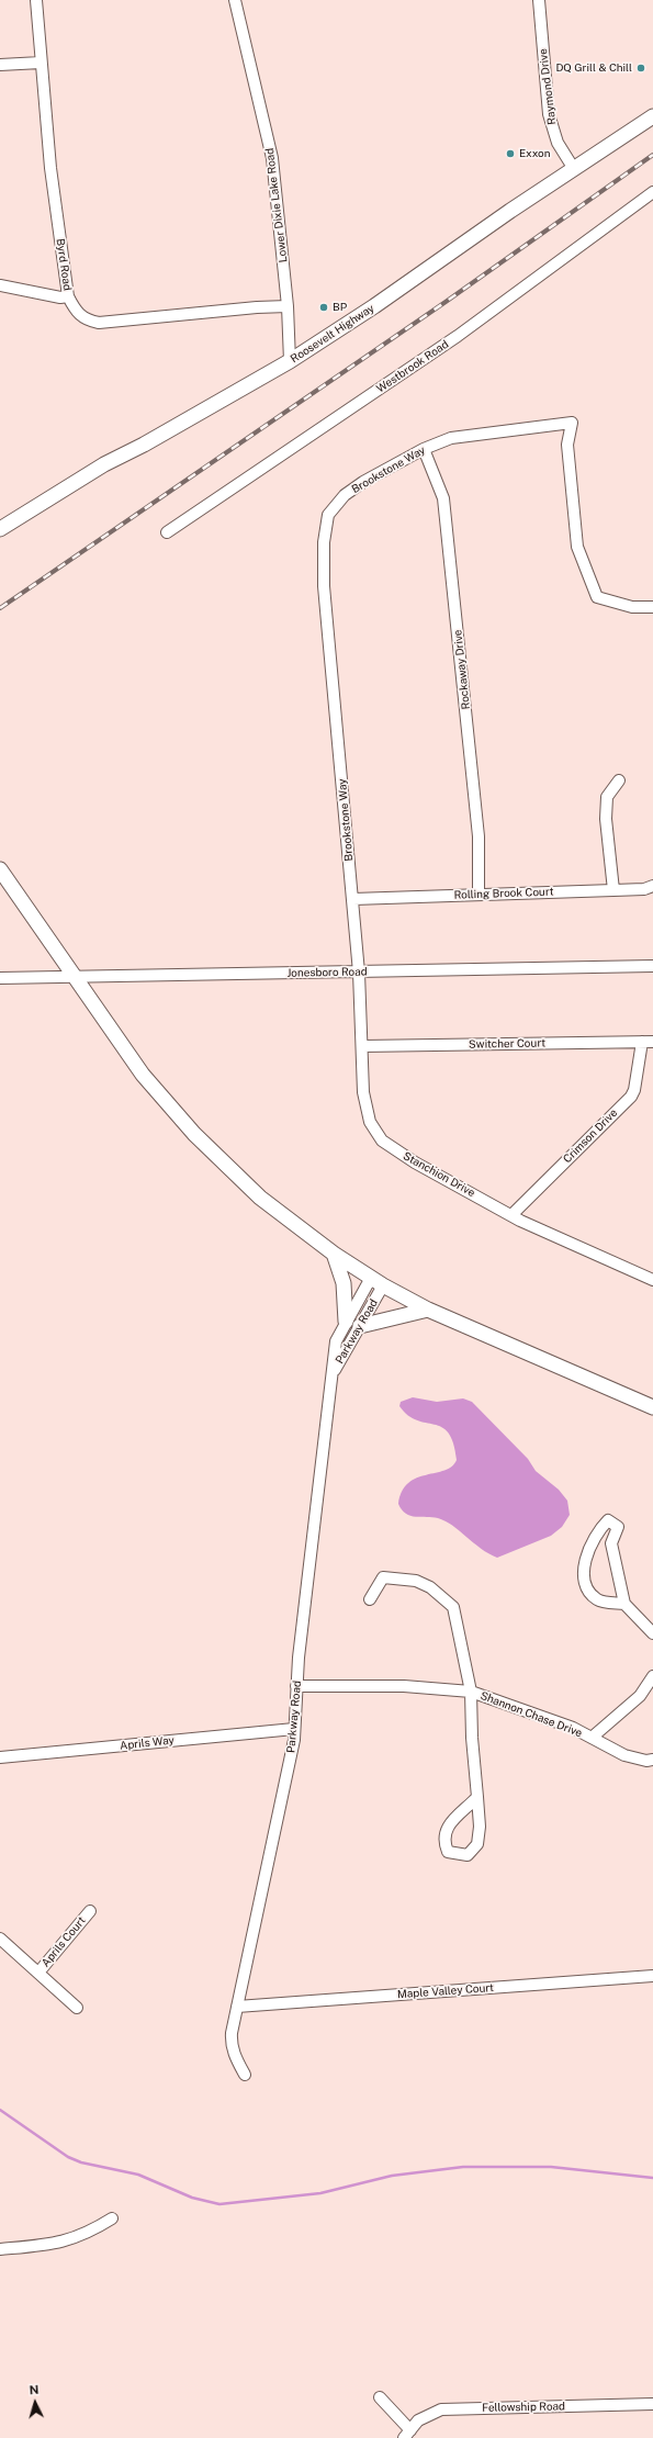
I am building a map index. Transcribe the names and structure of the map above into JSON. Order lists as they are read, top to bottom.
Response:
{
  "streets": {
    "main road": ["Roosevelt Highway"],
    "street": [
      "Raymond Drive",
      "Lower Dixie Lake Road",
      "Byrd Road",
      "Westbrook Road",
      "Brookstone Way",
      "Rockaway Drive",
      "Rolling Brook Court",
      "Jonesboro Road",
      "Switcher Court",
      "Crimson Drive",
      "Stanchion Drive",
      "Parkway Road",
      "Shannon Chase Drive",
      "Aprils Way",
      "Aprils Court",
      "Maple Valley Court",
      "Fellowship Road"
    ]
  },
  "crossings": [
    ["Raymond Drive", "Roosevelt Highway"],
    ["Lower Dixie Lake Road", "Byrd Road"],
    ["Lower Dixie Lake Road", "Roosevelt Highway"],
    ["Brookstone Way", "Rockaway Drive"],
    ["Brookstone Way", "Rolling Brook Court"],
    ["Brookstone Way", "Jonesboro Road"],
    ["Brookstone Way", "Stanchion Drive"],
    ["Rockaway Drive", "Rolling Brook Court"],
    ["Jonesboro Road", "Stanchion Drive"],
    ["Switcher Court", "Crimson Drive"],
    ["Switcher Court", "Stanchion Drive"],
    ["Crimson Drive", "Stanchion Drive"],
    ["Parkway Road", "Shannon Chase Drive"],
    ["Parkway Road", "Aprils Way"],
    ["Parkway Road", "Maple Valley Court"]
  ],
  "places": ["DQ Grill & Chill", "Exxon", "BP"],
  "north": "top"
}
